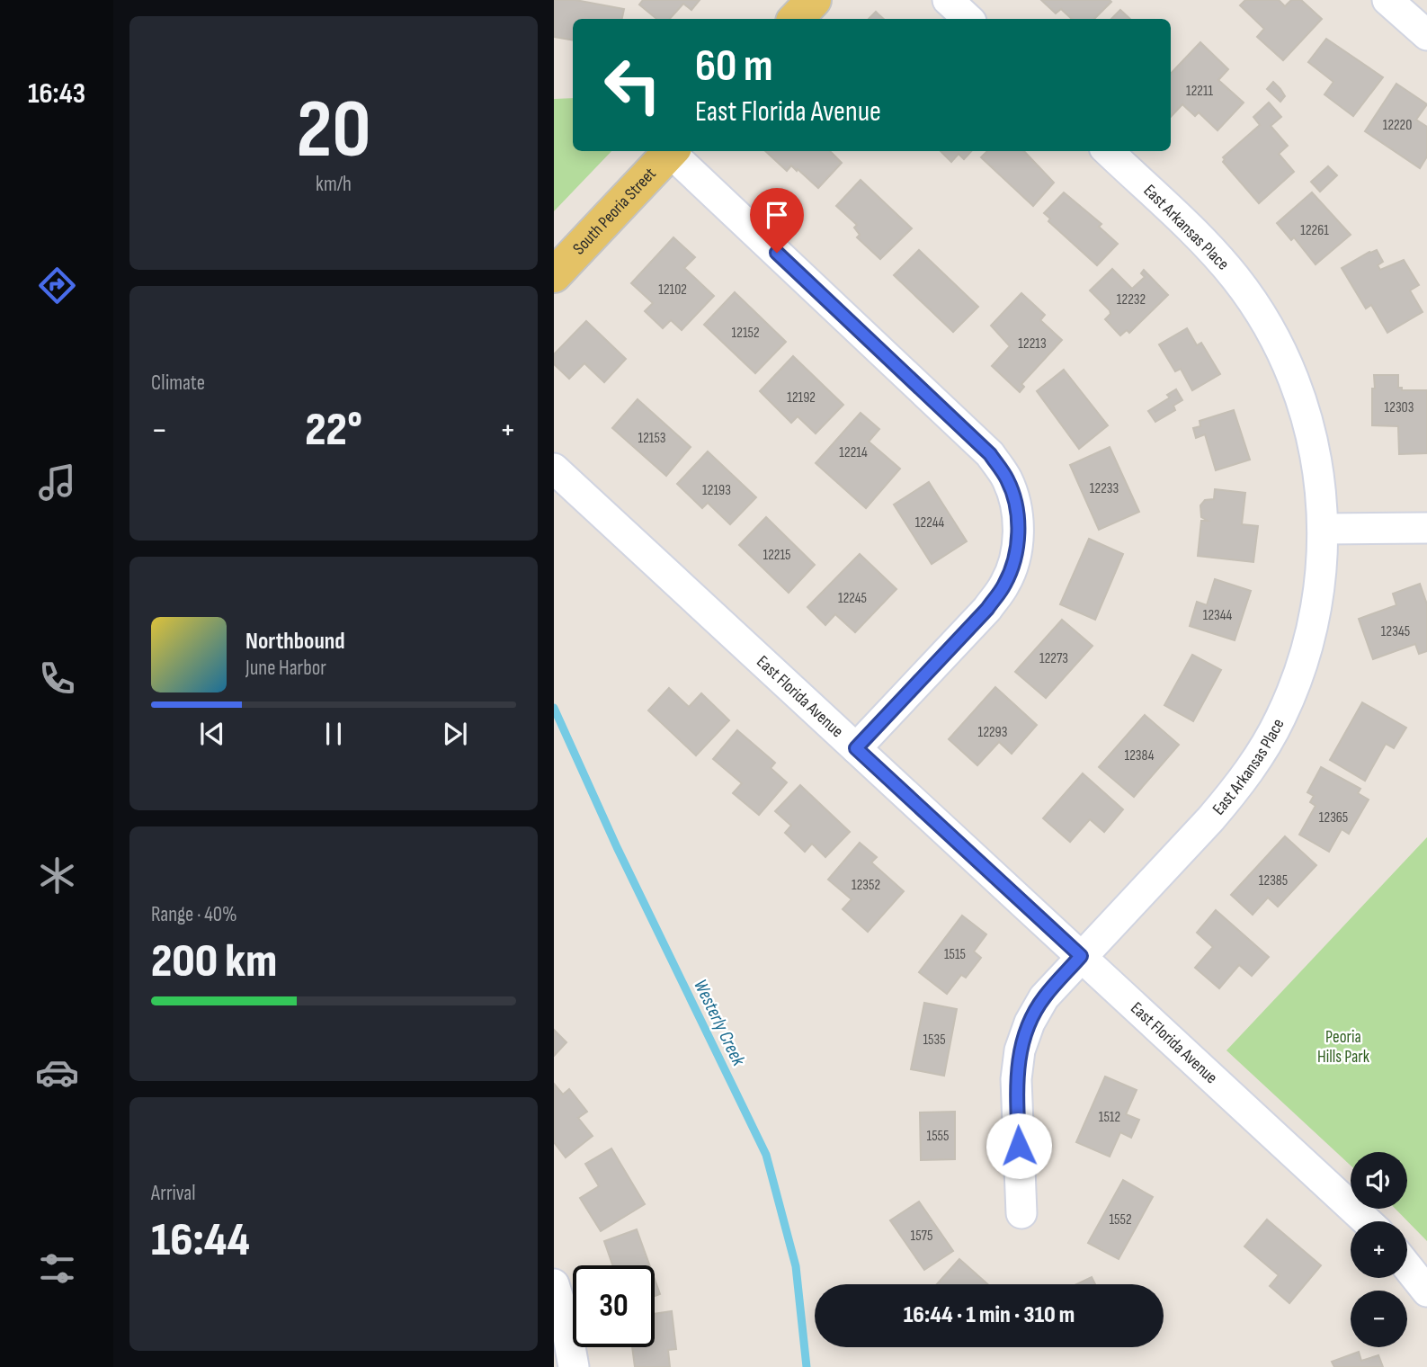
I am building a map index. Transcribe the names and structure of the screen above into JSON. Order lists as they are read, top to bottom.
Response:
{
  "streets": {
    "main road": ["South Peoria Street"],
    "street": ["East Arkansas Place", "East Florida Avenue"]
  },
  "crossings": [
    ["East Arkansas Place", "East Florida Avenue"]
  ],
  "water": ["Westerly Creek"],
  "parks": ["Peoria Hills Park"],
  "house_numbers": [
    "12211",
    "12220",
    "12261",
    "12102",
    "12232",
    "12152",
    "12213",
    "12192",
    "12303",
    "12153",
    "12214",
    "12233",
    "12193",
    "12244",
    "12215",
    "12245",
    "12344",
    "12345",
    "12273",
    "12293",
    "12384",
    "12365",
    "12385",
    "12352",
    "1515",
    "1535",
    "1512",
    "1555",
    "1552",
    "1575"
  ],
  "page": {
    "tabs": "16:43",
    "tile": [
      ["20", "km/h"],
      "Climate",
      ["Range · 40%", "200 km"],
      ["Arrival", "16:44"]
    ],
    "turn": ["60 m", "East Florida Avenue"],
    "heat": ["−", "22°", "+"],
    "song": ["Northbound", "June Harbor"],
    "map_buttons": ["+", "−"],
    "limit": "30",
    "trip": "16:44 · 1 min · 310 m"
  }
}
